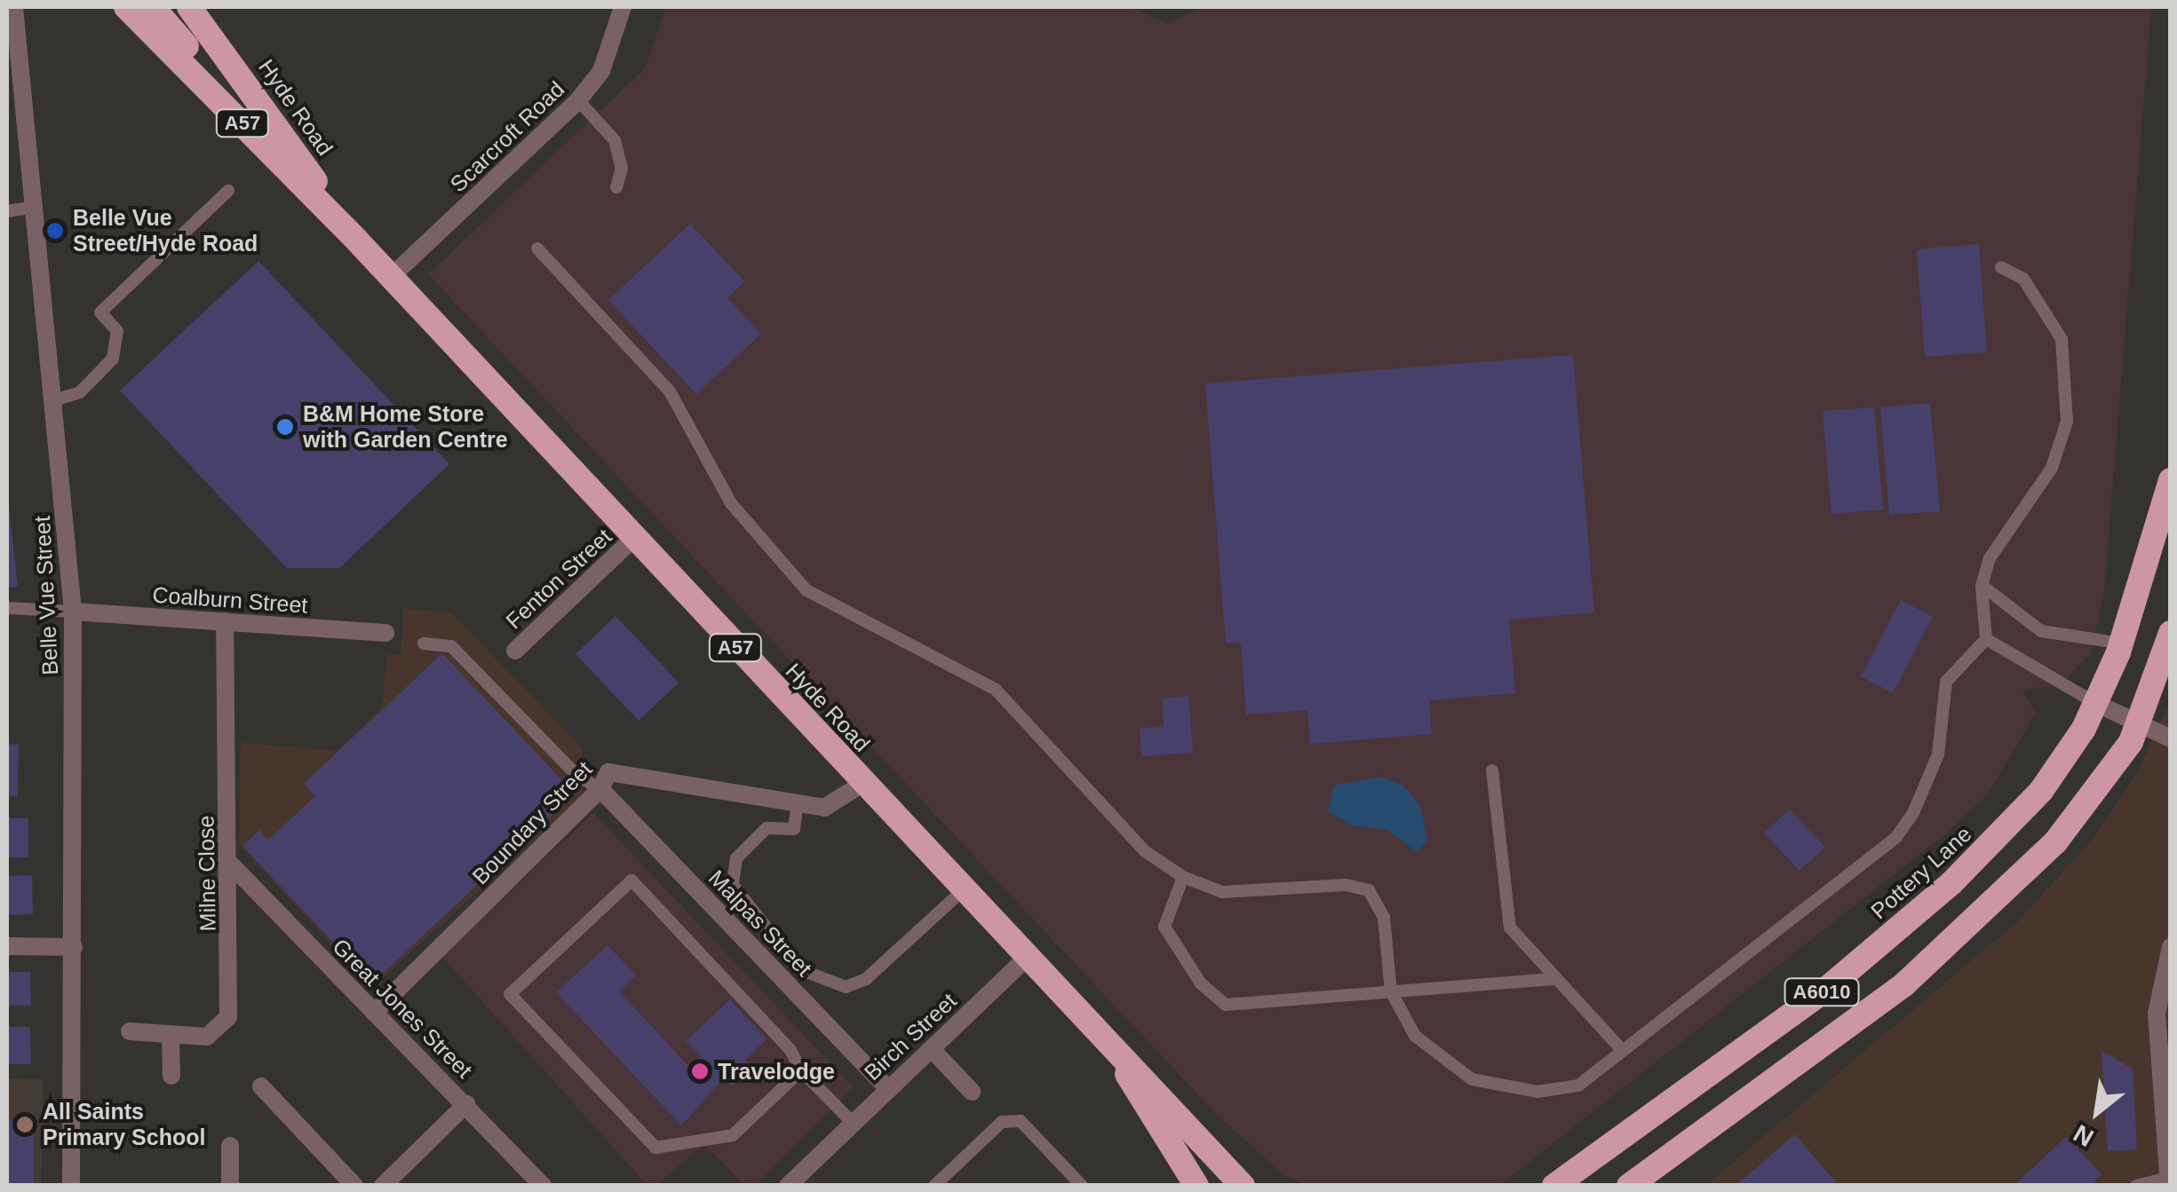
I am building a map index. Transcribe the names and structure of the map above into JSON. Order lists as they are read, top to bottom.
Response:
{
  "streets": {
    "highway": [
      "Hyde Road",
      "A57",
      "Pottery Lane",
      "A6010"
    ],
    "street": [
      "Scarcroft Road",
      "Fenton Street",
      "Belle Vue Street",
      "Coalburn Street",
      "Boundary Street",
      "Milne Close",
      "Malpas Street",
      "Great Jones Street",
      "Birch Street"
    ]
  },
  "crossings": [
    ["Hyde Road", "A57"],
    ["Hyde Road", "Scarcroft Road"],
    ["Hyde Road", "Fenton Street"],
    ["Hyde Road", "Boundary Street"],
    ["Hyde Road", "Birch Street"],
    ["Belle Vue Street", "Coalburn Street"],
    ["Coalburn Street", "Milne Close"],
    ["Boundary Street", "Malpas Street"],
    ["Boundary Street", "Great Jones Street"],
    ["Milne Close", "Great Jones Street"],
    ["Malpas Street", "Birch Street"]
  ],
  "places": [
    "Belle Vue Street/Hyde Road",
    "B&M Home Store with Garden Centre",
    "Travelodge",
    "All Saints Primary School"
  ],
  "north": "bottom left"
}
